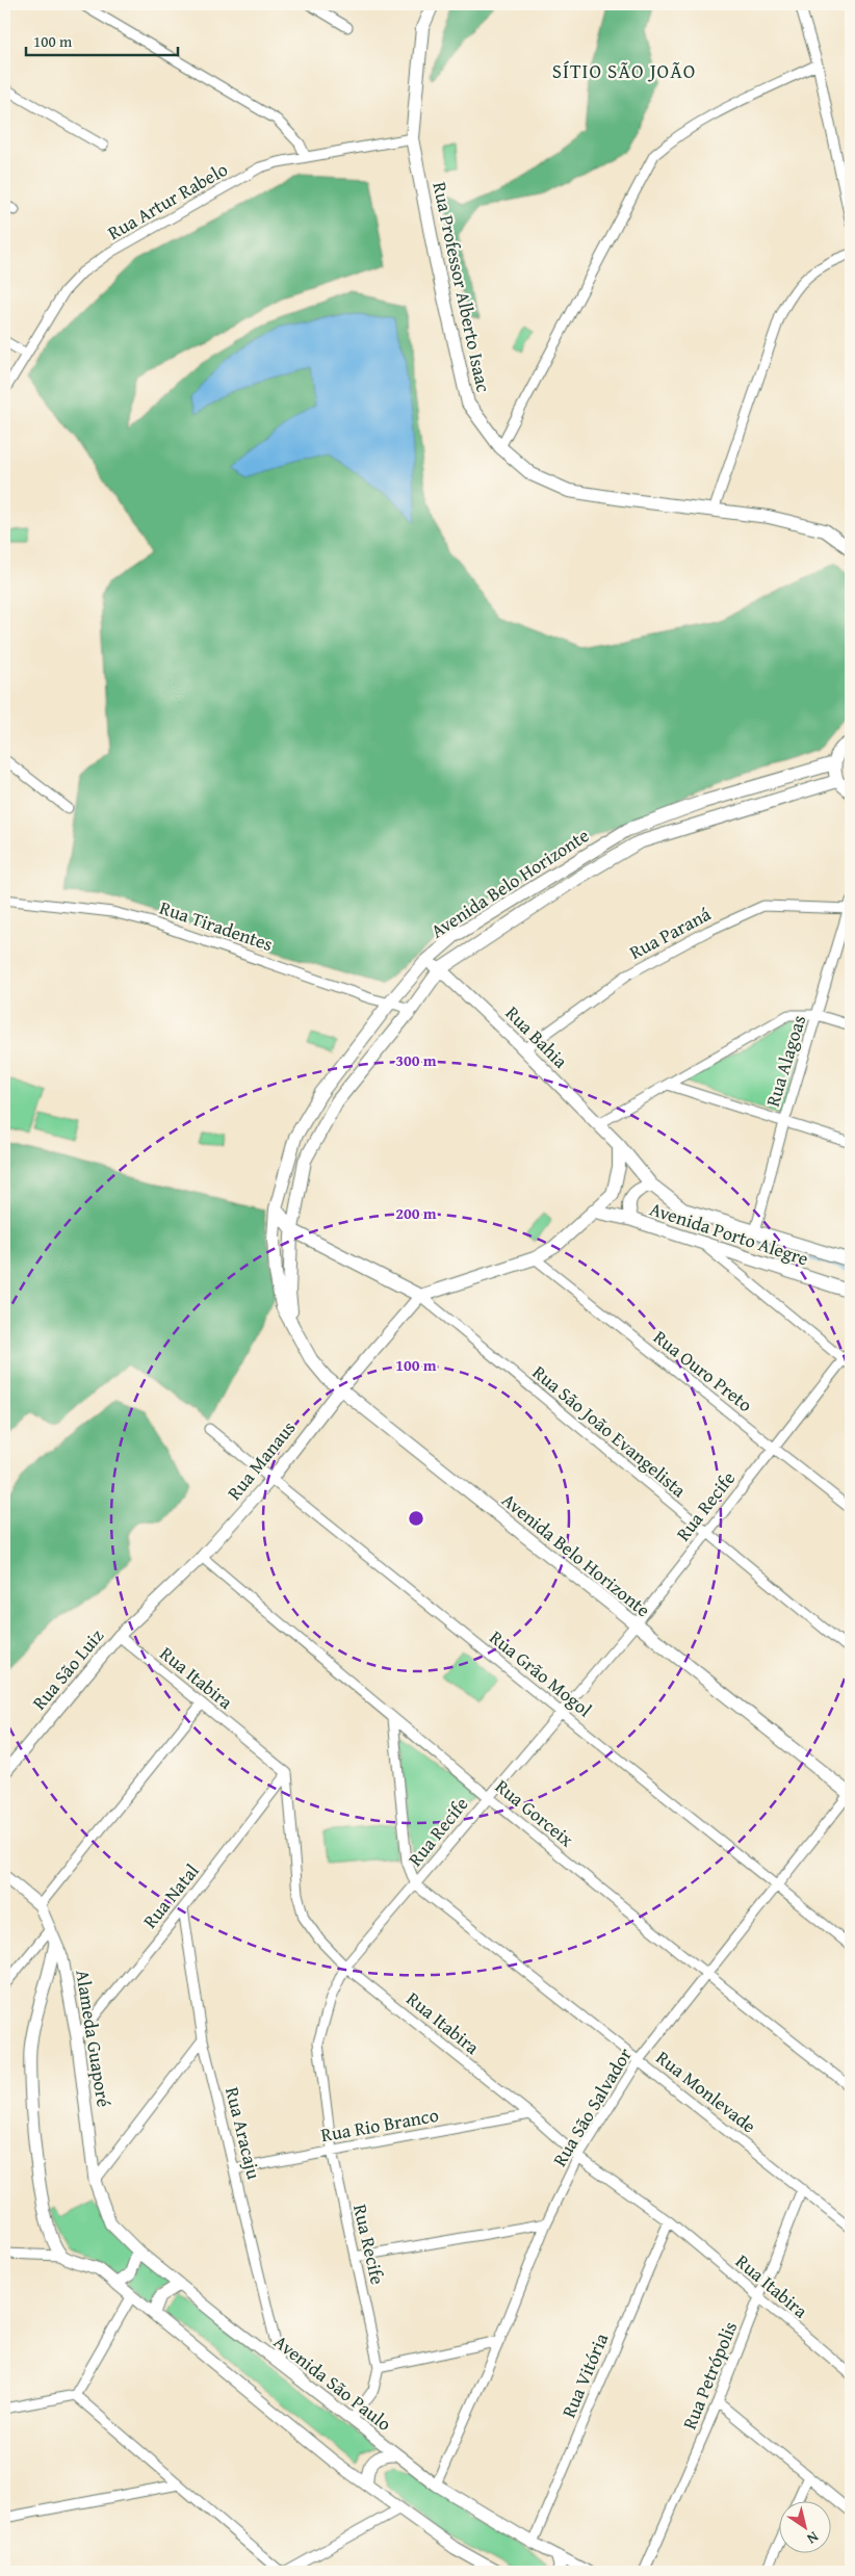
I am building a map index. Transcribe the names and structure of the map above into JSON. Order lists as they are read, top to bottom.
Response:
{
  "streets": {
    "main road": [
      "Rua Professor Alberto Isaac",
      "Avenida Belo Horizonte",
      "Rua Bahia",
      "Avenida Porto Alegre"
    ],
    "street": [
      "Rua Artur Rabelo",
      "Rua Tiradentes",
      "Rua Paraná",
      "Rua Alagoas",
      "Rua Ouro Preto",
      "Rua São João Evangelista",
      "Rua Manaus",
      "Rua Recife",
      "Rua São Luiz",
      "Rua Grão Mogol",
      "Rua Itabira",
      "Rua Gorceix",
      "Rua Natal",
      "Alameda Guaporé",
      "Rua Monlevade",
      "Rua São Salvador",
      "Rua Rio Branco",
      "Rua Aracaju",
      "Rua Vitória",
      "Rua Petrópolis",
      "Avenida São Paulo"
    ]
  },
  "crossings": [
    ["Rua Artur Rabelo", "Rua Professor Alberto Isaac"],
    ["Avenida Belo Horizonte", "Rua Tiradentes"],
    ["Avenida Belo Horizonte", "Rua Bahia"],
    ["Avenida Belo Horizonte", "Rua Manaus"],
    ["Avenida Belo Horizonte", "Rua Recife"],
    ["Avenida Belo Horizonte", "Rua São Salvador"],
    ["Rua Paraná", "Rua Bahia"],
    ["Rua Paraná", "Rua Alagoas"],
    ["Rua Bahia", "Avenida Porto Alegre"],
    ["Rua Alagoas", "Avenida Porto Alegre"],
    ["Rua Ouro Preto", "Rua Recife"],
    ["Rua São João Evangelista", "Rua Manaus"],
    ["Rua São João Evangelista", "Rua Recife"],
    ["Rua Manaus", "Rua São Luiz"],
    ["Rua Manaus", "Rua Grão Mogol"],
    ["Rua Manaus", "Rua Itabira"],
    ["Rua Manaus", "Rua Gorceix"],
    ["Rua Recife", "Rua Grão Mogol"],
    ["Rua Recife", "Rua Itabira"],
    ["Rua Recife", "Rua Gorceix"],
    ["Rua Recife", "Rua Monlevade"],
    ["Rua Recife", "Rua Rio Branco"],
    ["Rua Recife", "Avenida São Paulo"],
    ["Rua São Luiz", "Rua Itabira"],
    ["Rua Grão Mogol", "Rua São Salvador"],
    ["Rua Itabira", "Rua Natal"],
    ["Rua Itabira", "Rua São Salvador"],
    ["Rua Itabira", "Rua Rio Branco"],
    ["Rua Itabira", "Rua Vitória"],
    ["Rua Itabira", "Rua Petrópolis"],
    ["Rua Gorceix", "Rua São Salvador"],
    ["Rua Natal", "Alameda Guaporé"],
    ["Rua Natal", "Rua Aracaju"],
    ["Alameda Guaporé", "Avenida São Paulo"],
    ["Rua Monlevade", "Rua São Salvador"],
    ["Rua Monlevade", "Rua Petrópolis"],
    ["Rua São Salvador", "Avenida São Paulo"],
    ["Rua Rio Branco", "Rua Aracaju"],
    ["Rua Aracaju", "Avenida São Paulo"],
    ["Rua Vitória", "Avenida São Paulo"]
  ],
  "districts": ["SÍTIO SÃO JOÃO"],
  "scale_bar": "100 m",
  "north": "bottom right",
  "rings": ["300 m", "200 m", "100 m"]
}
